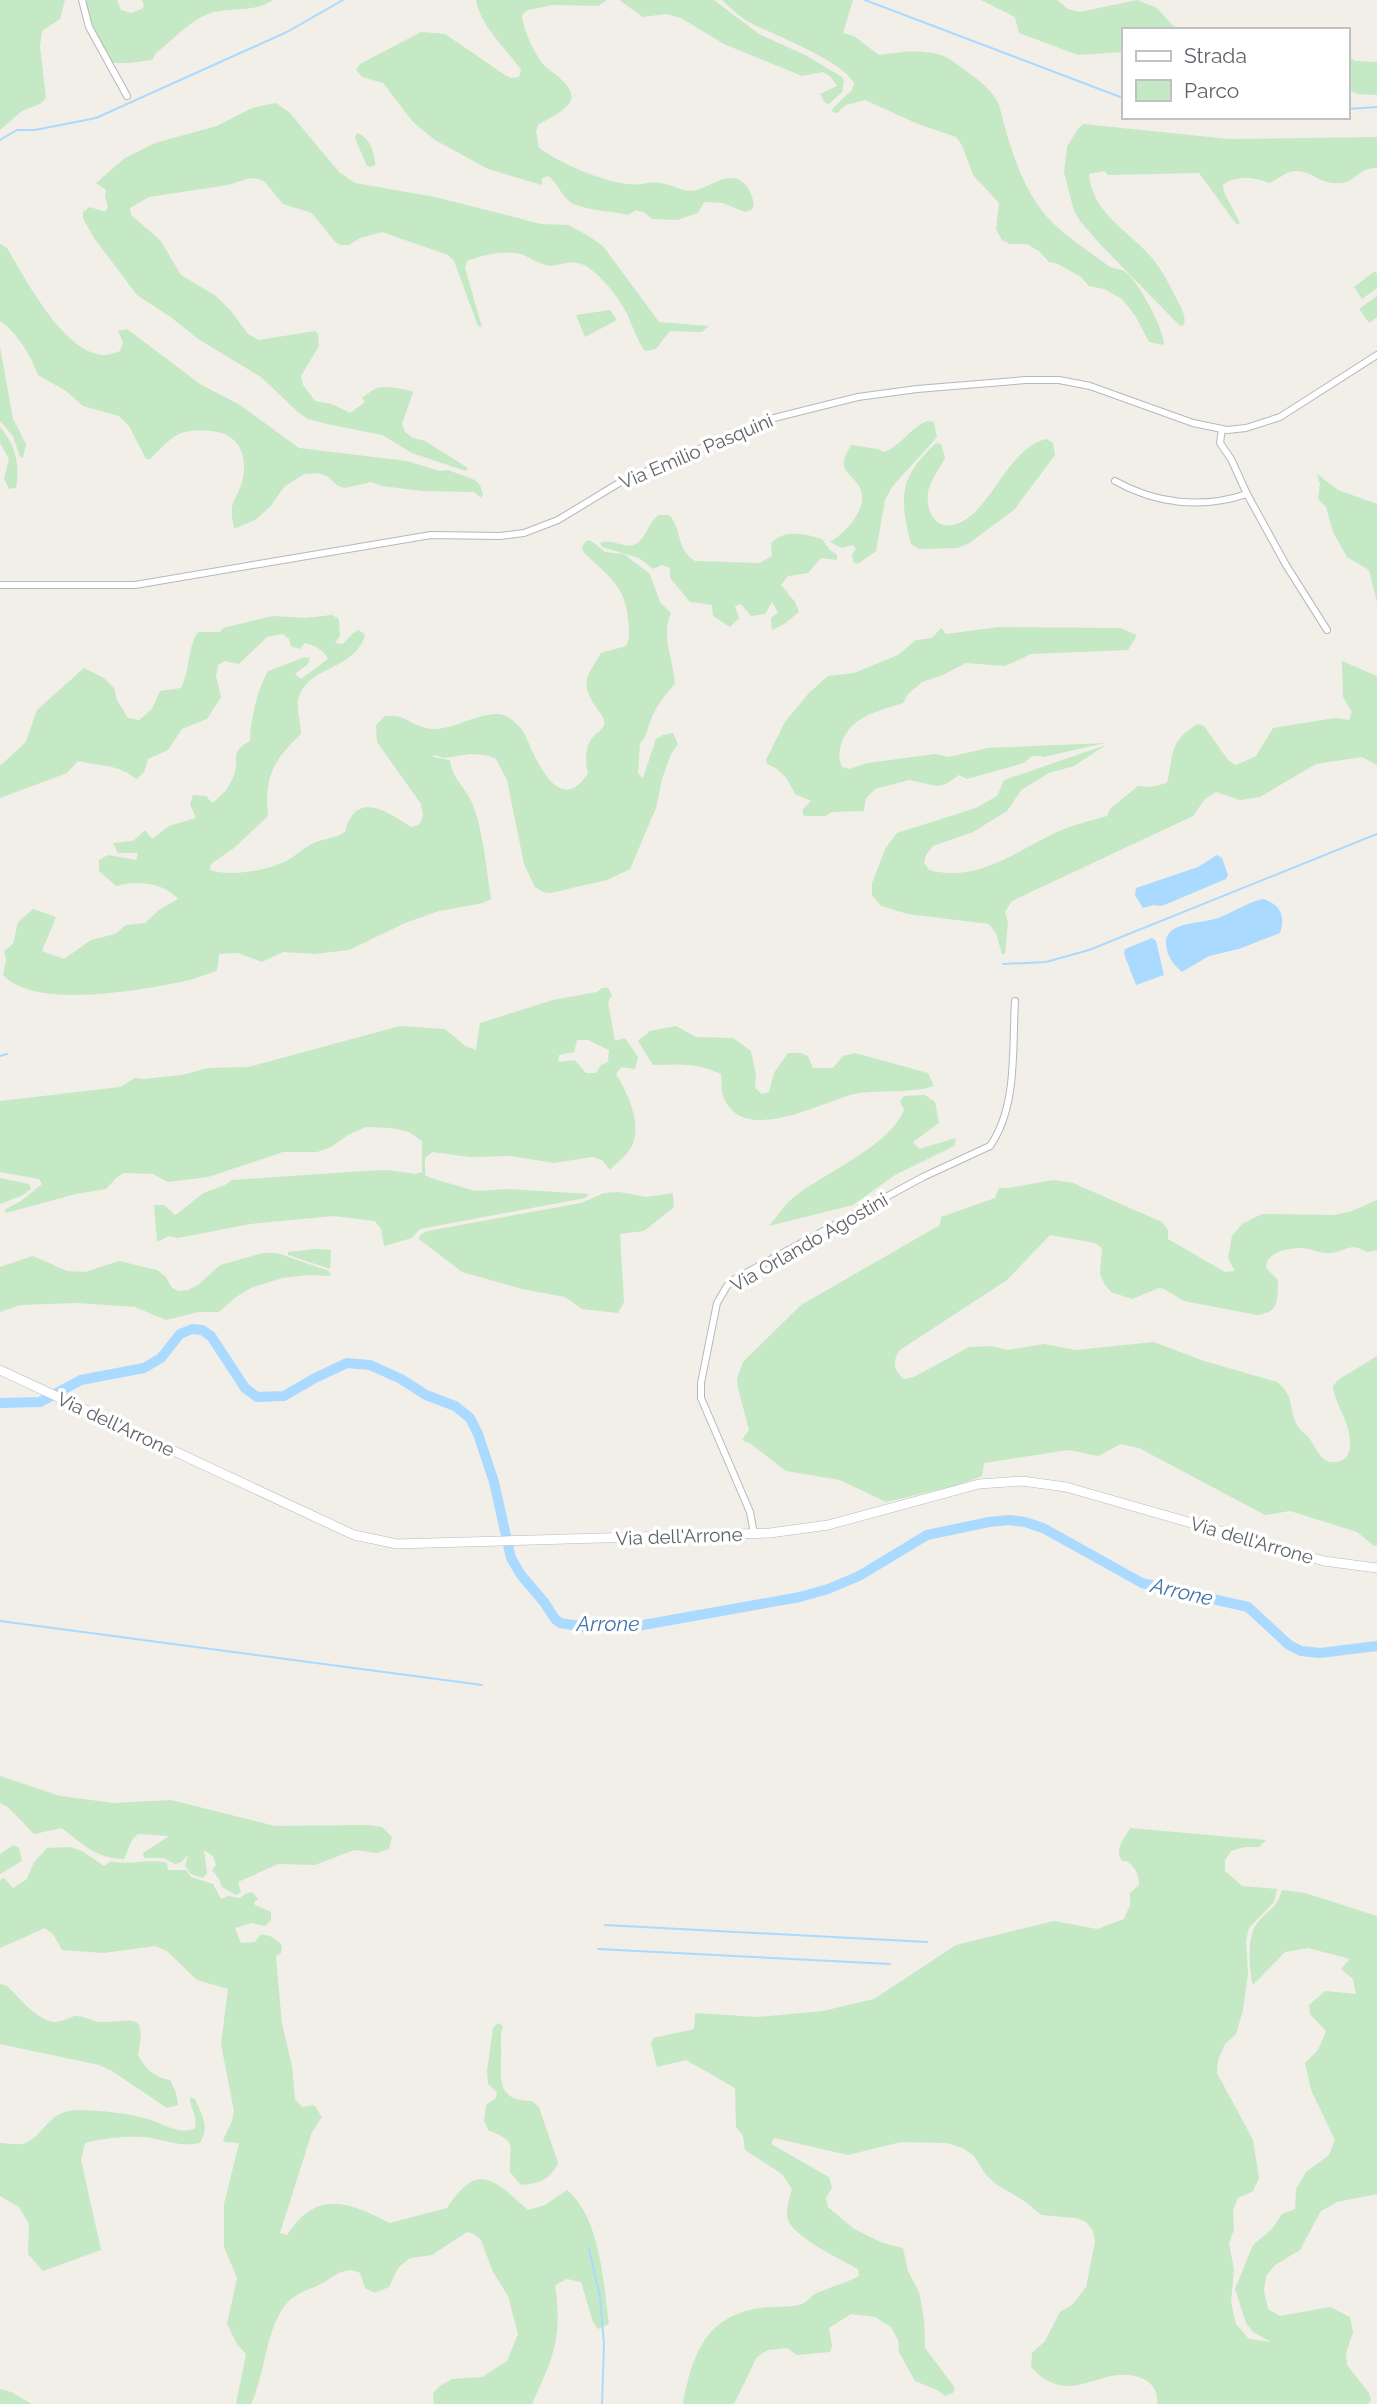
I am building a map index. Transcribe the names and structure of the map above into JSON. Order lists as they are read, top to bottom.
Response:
{
  "streets": {
    "street": ["Via Emilio Pasquini", "Via Orlando Agostini", "Via dell'Arrone"]
  },
  "crossings": [
    ["Via Orlando Agostini", "Via dell'Arrone"]
  ],
  "water": ["Arrone"],
  "legend": ["Strada", "Parco"]
}
